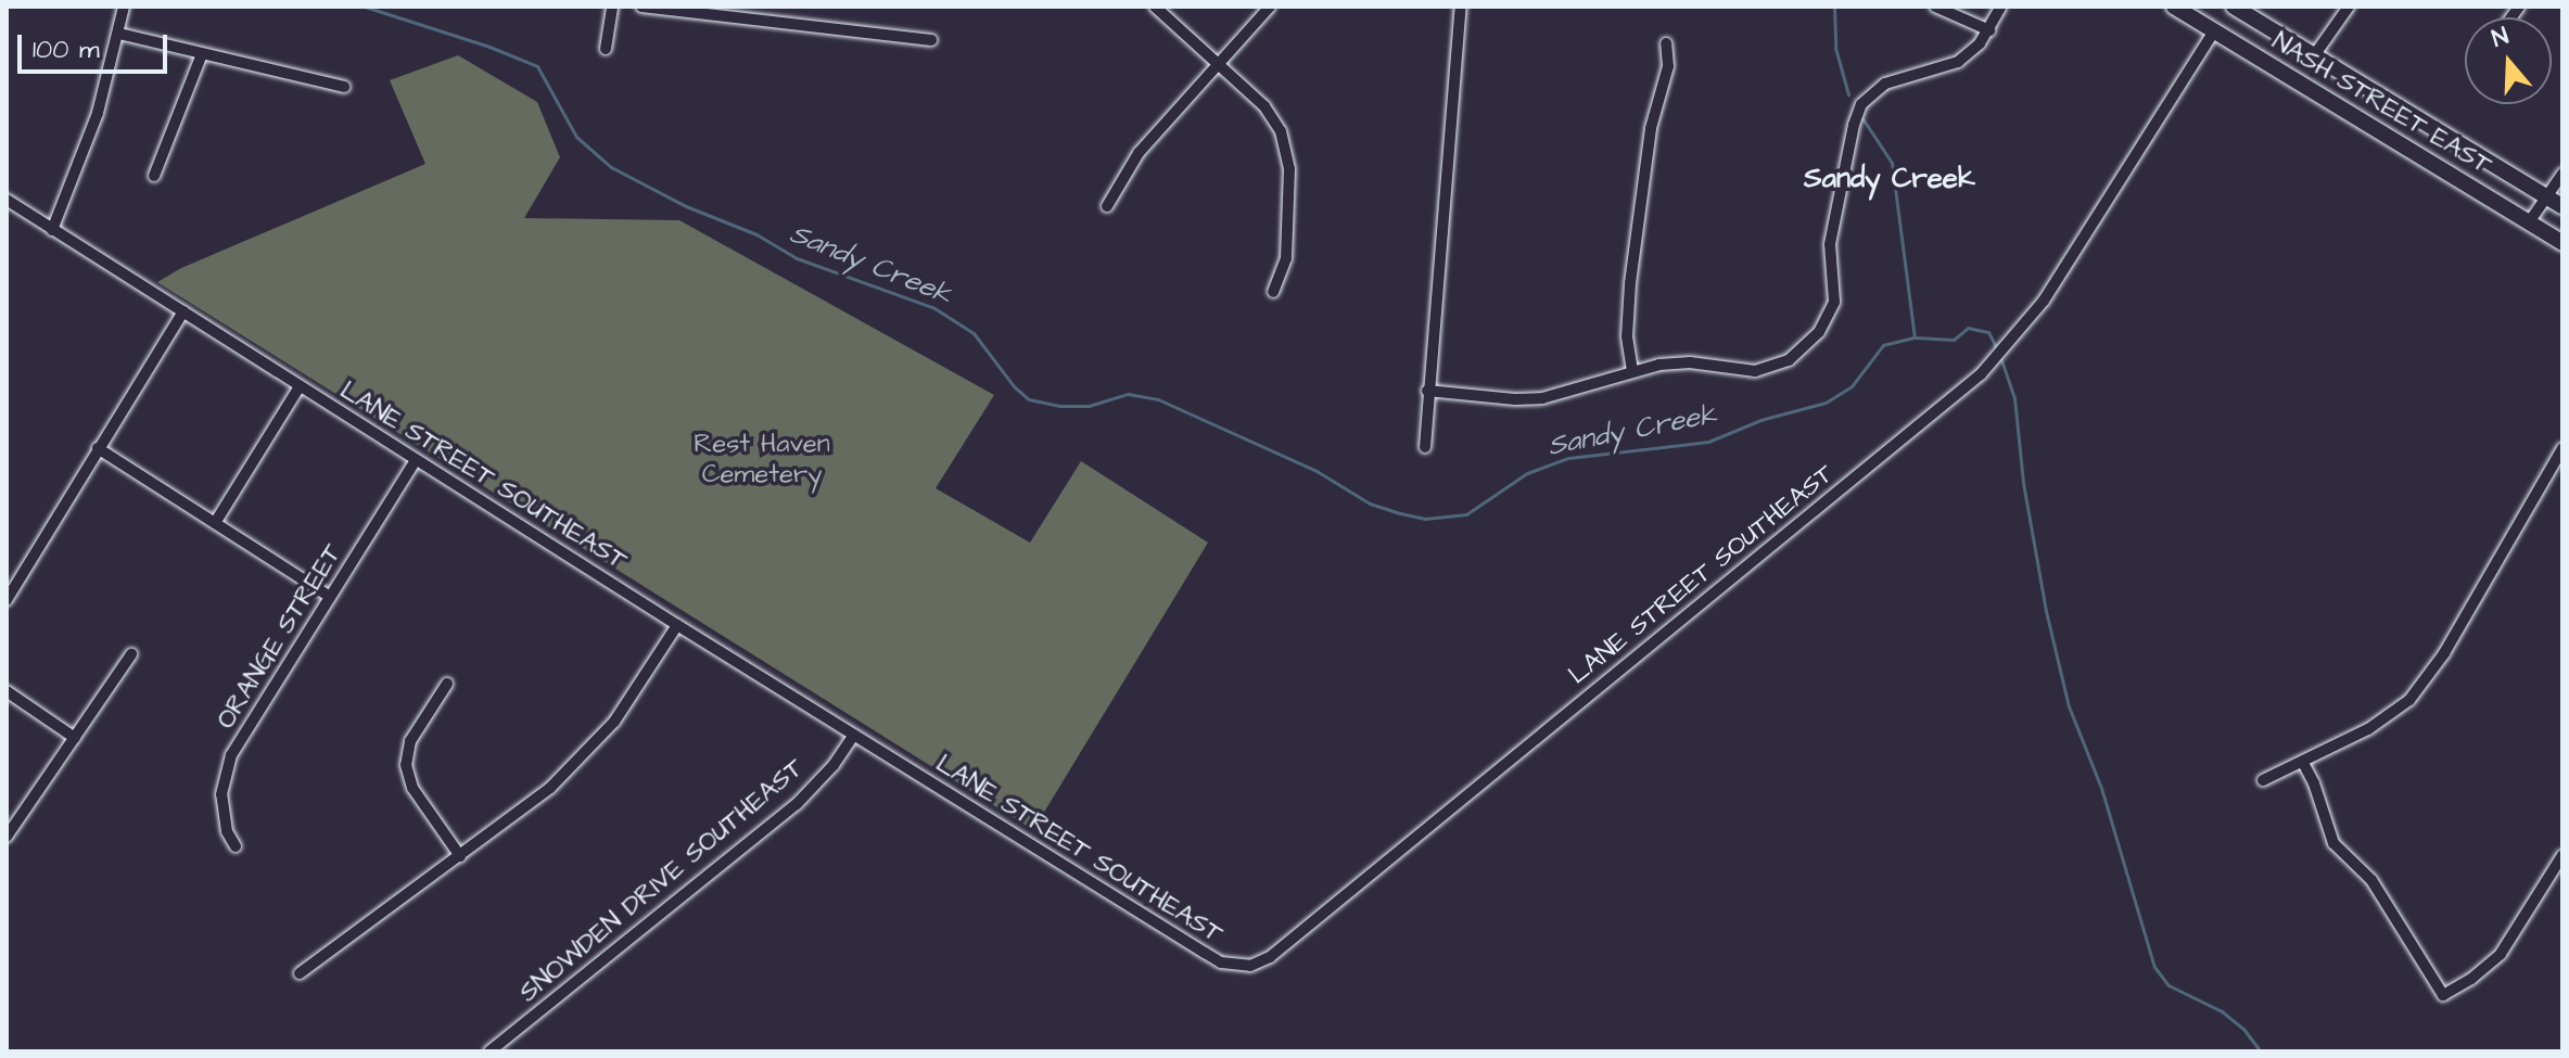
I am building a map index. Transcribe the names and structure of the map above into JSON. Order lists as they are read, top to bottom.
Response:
{
  "streets": {
    "main road": ["NASH STREET EAST"],
    "street": ["LANE STREET SOUTHEAST", "ORANGE STREET", "SNOWDEN DRIVE SOUTHEAST"]
  },
  "crossings": [
    ["NASH STREET EAST", "LANE STREET SOUTHEAST"],
    ["LANE STREET SOUTHEAST", "ORANGE STREET"],
    ["LANE STREET SOUTHEAST", "SNOWDEN DRIVE SOUTHEAST"]
  ],
  "districts": ["Sandy Creek"],
  "water": ["Sandy Creek"],
  "parks": ["Rest Haven Cemetery"],
  "scale_bar": "100 m",
  "north": "top"
}
